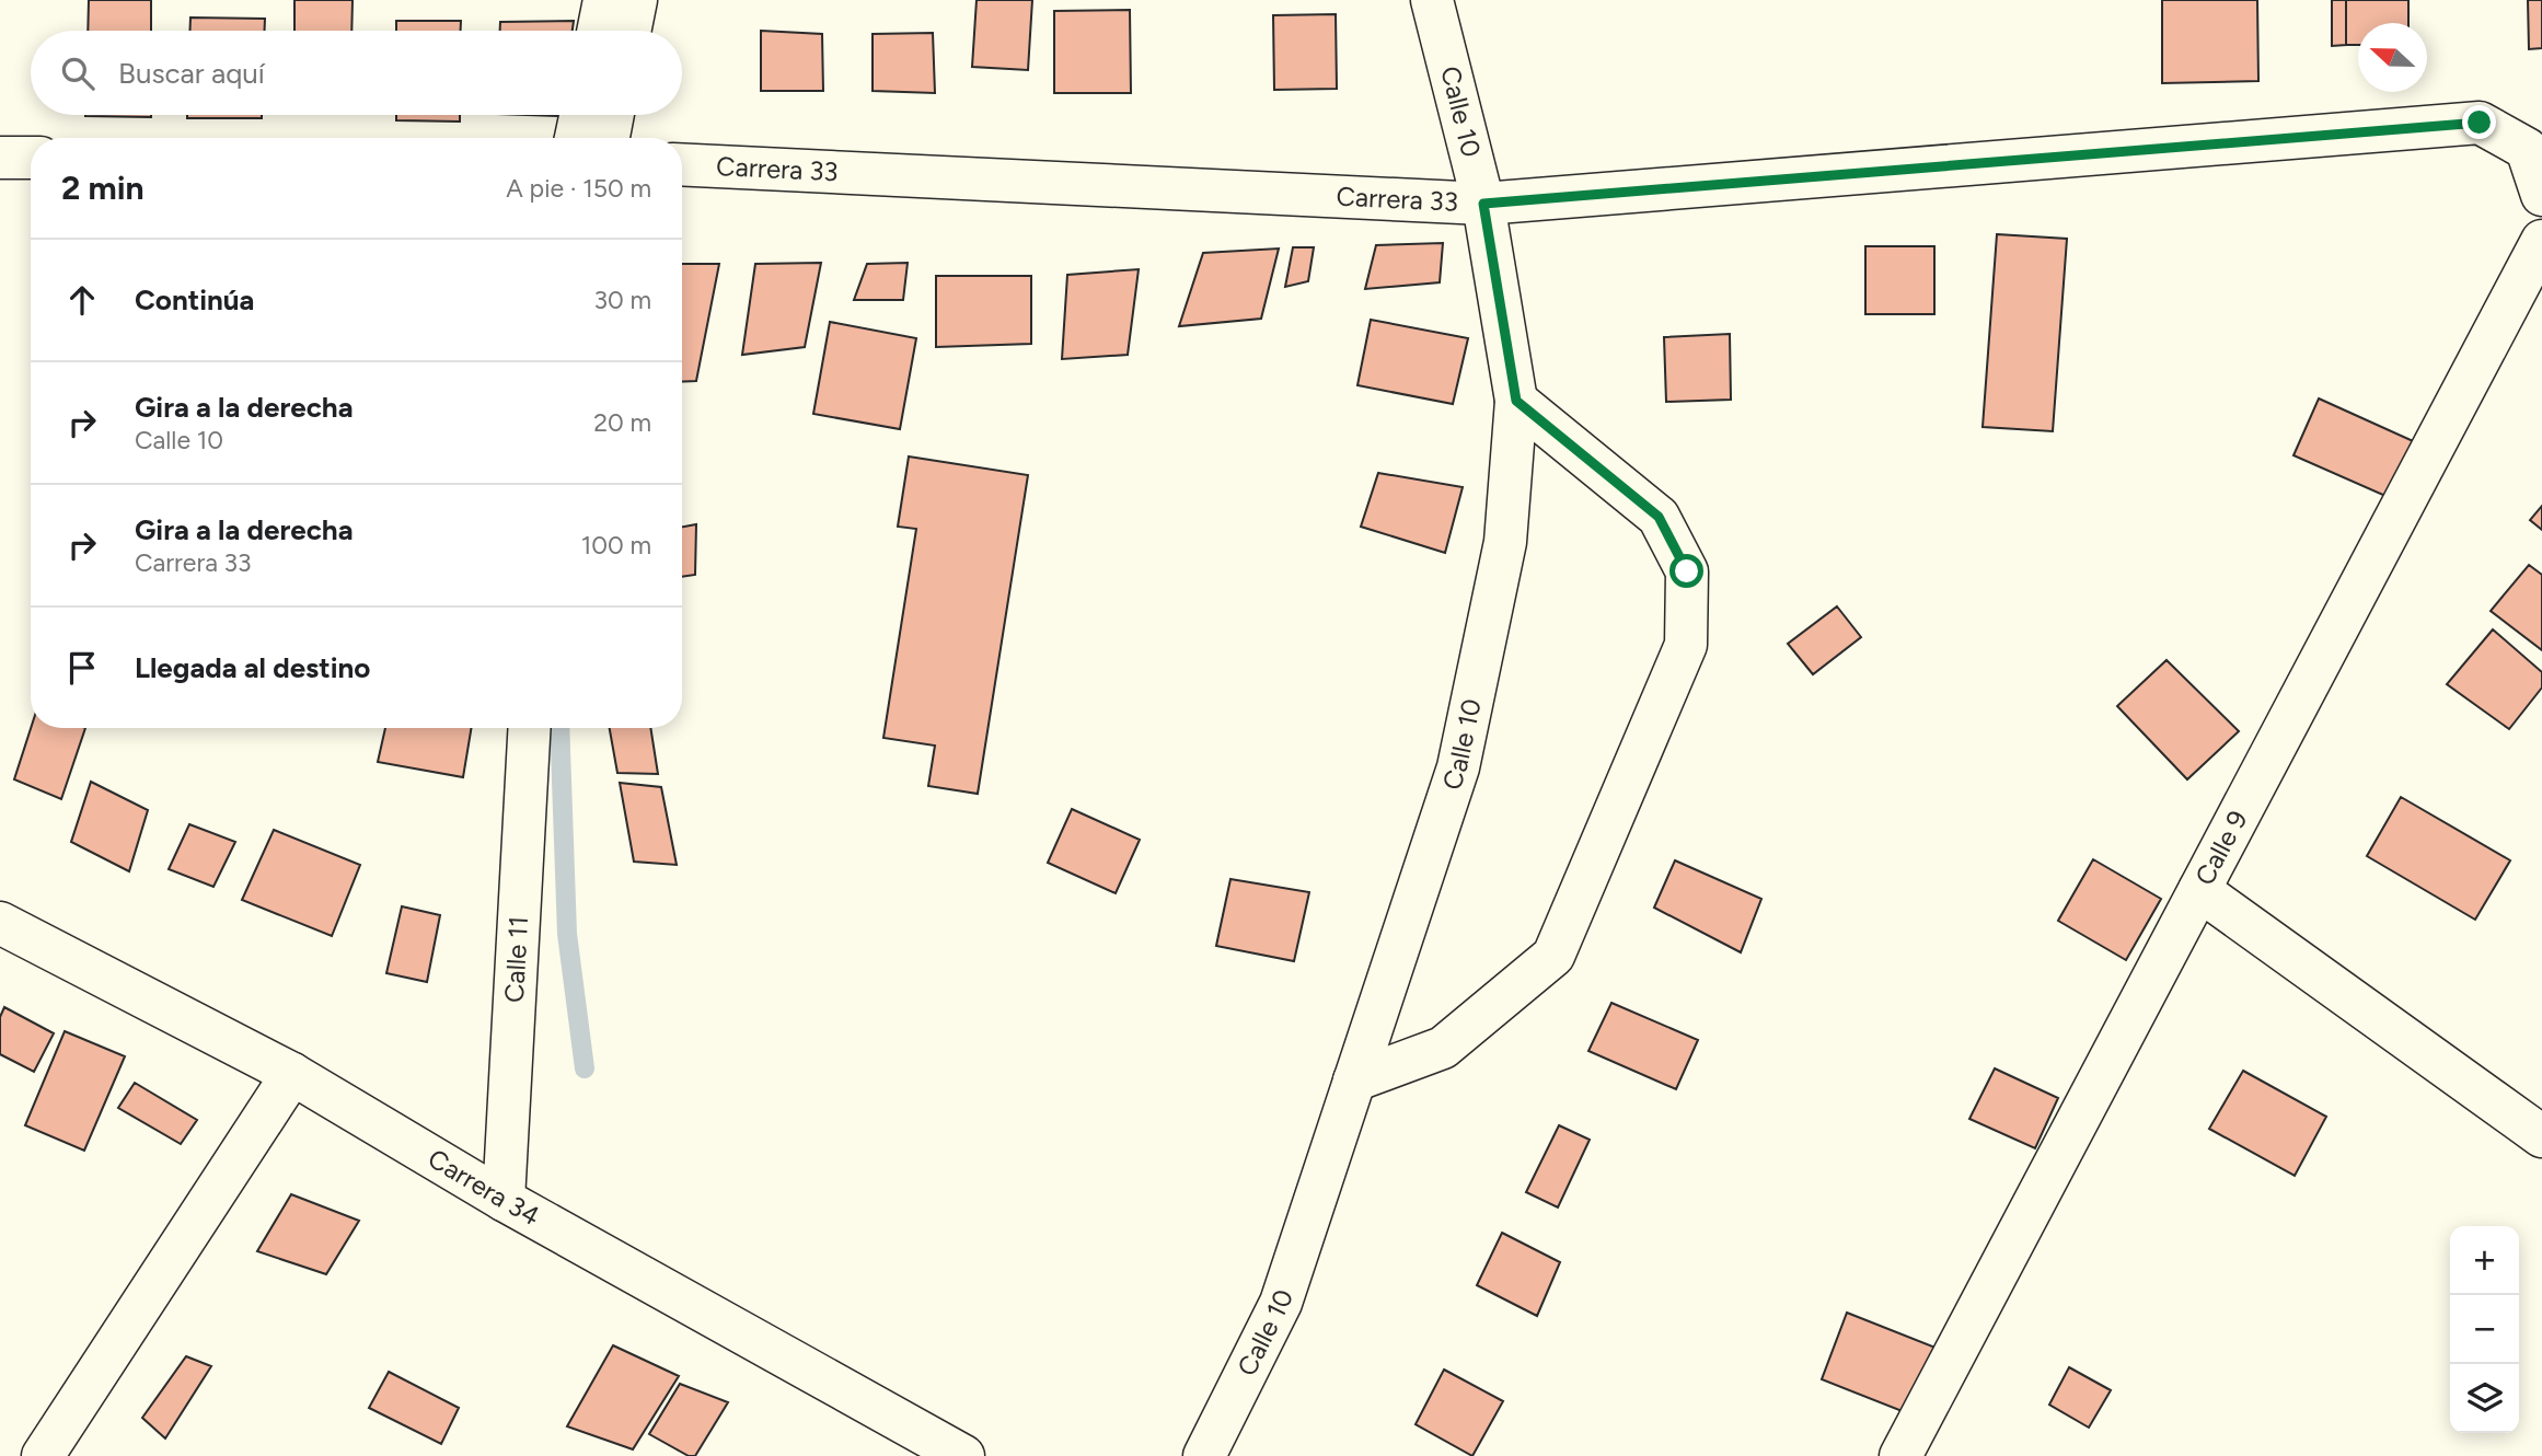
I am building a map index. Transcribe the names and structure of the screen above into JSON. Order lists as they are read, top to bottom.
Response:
{
  "streets": {
    "street": [
      "Calle 10",
      "Carrera 33",
      "Calle 9",
      "Calle 11",
      "Carrera 34"
    ]
  },
  "crossings": [
    ["Calle 10", "Carrera 33"],
    ["Calle 11", "Carrera 34"]
  ],
  "north": "left",
  "page": {
    "search": "Buscar aquí",
    "heading": ["2 min", "A pie · 150 m"],
    "list": [
      ["Continúa", "30 m"],
      ["Gira a la derecha", "Calle 10", "20 m"],
      ["Gira a la derecha", "Carrera 33", "100 m"],
      "Llegada al destino"
    ],
    "map_buttons": ["+", "−"]
  }
}
